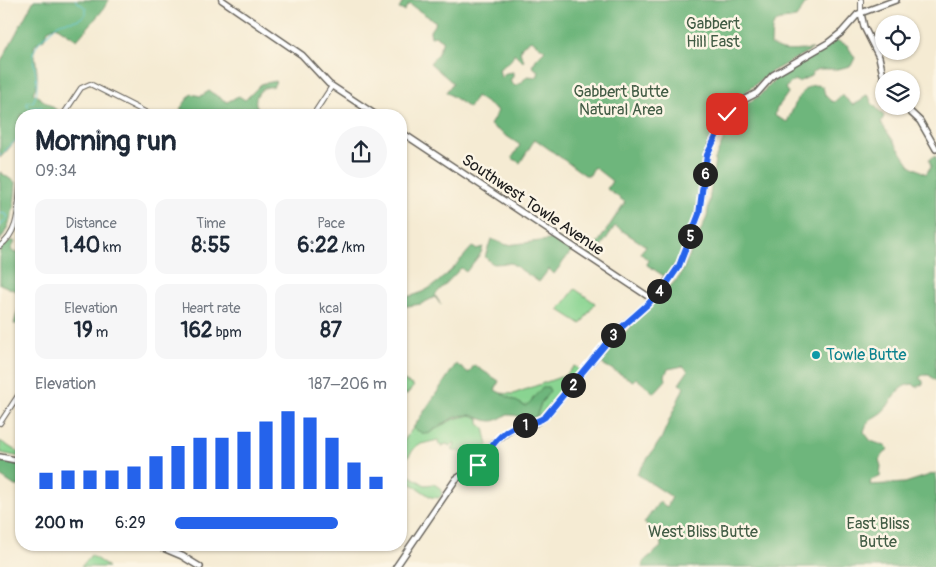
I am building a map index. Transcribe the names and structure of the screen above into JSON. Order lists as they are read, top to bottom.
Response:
{
  "streets": {
    "main road": ["Southwest Towle Avenue"]
  },
  "parks": [
    "Gabbert Hill East",
    "Gabbert Butte Natural Area",
    "East Bliss Butte",
    "West Bliss Butte"
  ],
  "places": ["Towle Butte"],
  "page": {
    "heading": ["Morning run", "09:34"],
    "pins": [
      "6",
      "5",
      "4",
      "3",
      "2",
      "1"
    ],
    "stats": [
      ["Distance", "1.40 km"],
      ["Time", "8:55"],
      ["Pace", "6:22 /km"],
      ["Elevation", "19 m"],
      ["Heart rate", "162 bpm"],
      ["kcal", "87"]
    ],
    "chart": ["Elevation", "187–206 m"],
    "list": [
      {
        "name": "200 m",
        "note": "6:29"
      }
    ]
  }
}
